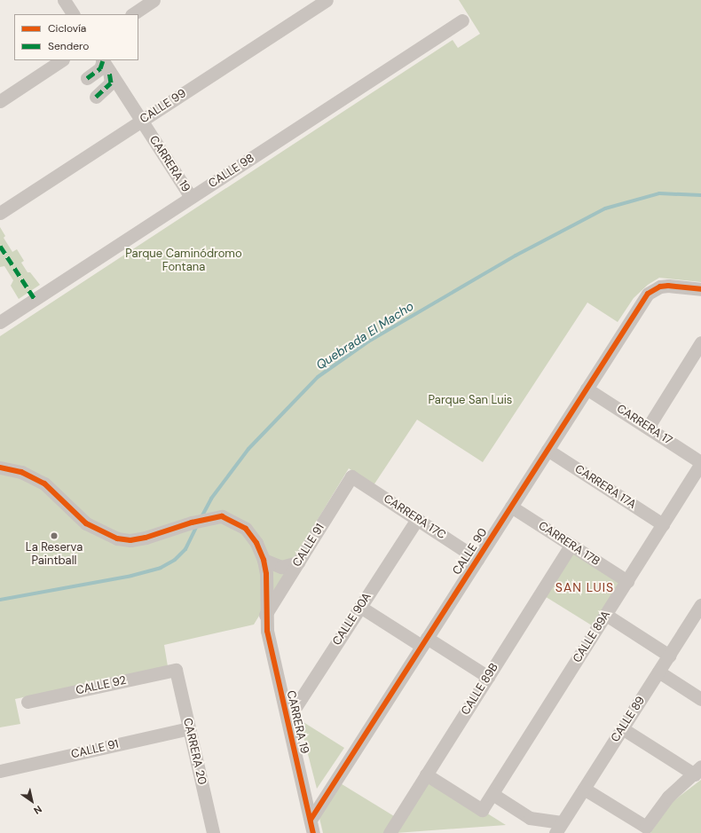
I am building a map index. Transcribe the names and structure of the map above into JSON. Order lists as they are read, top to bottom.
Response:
{
  "streets": {
    "street": [
      "CALLE 99",
      "CARRERA 19",
      "CALLE 98",
      "CARRERA 17",
      "CARRERA 17A",
      "CARRERA 17C",
      "CARRERA 17B",
      "CALLE 91",
      "CALLE 90",
      "CALLE 90A",
      "CALLE 89A",
      "CALLE 92",
      "CALLE 89B",
      "CALLE 89",
      "CARRERA 20"
    ]
  },
  "crossings": [
    ["CALLE 99", "CARRERA 19"],
    ["CARRERA 19", "CALLE 98"],
    ["CARRERA 19", "CALLE 91"],
    ["CARRERA 19", "CALLE 90"],
    ["CARRERA 19", "CALLE 90A"],
    ["CARRERA 17", "CALLE 90"],
    ["CARRERA 17", "CALLE 89A"],
    ["CARRERA 17A", "CALLE 90"],
    ["CARRERA 17A", "CALLE 89A"],
    ["CARRERA 17C", "CALLE 91"],
    ["CARRERA 17C", "CALLE 90"],
    ["CARRERA 17C", "CALLE 90A"],
    ["CARRERA 17B", "CALLE 90"],
    ["CARRERA 17B", "CALLE 89A"],
    ["CARRERA 17B", "CALLE 89B"],
    ["CALLE 91", "CARRERA 20"],
    ["CALLE 89A", "CALLE 89B"],
    ["CALLE 92", "CARRERA 20"]
  ],
  "districts": ["SAN LUIS"],
  "water": ["Quebrada El Macho"],
  "parks": ["Parque Caminódromo Fontana", "Parque San Luis"],
  "places": ["La Reserva Paintball"],
  "legend": ["Ciclovía", "Sendero"],
  "north": "bottom right"
}
